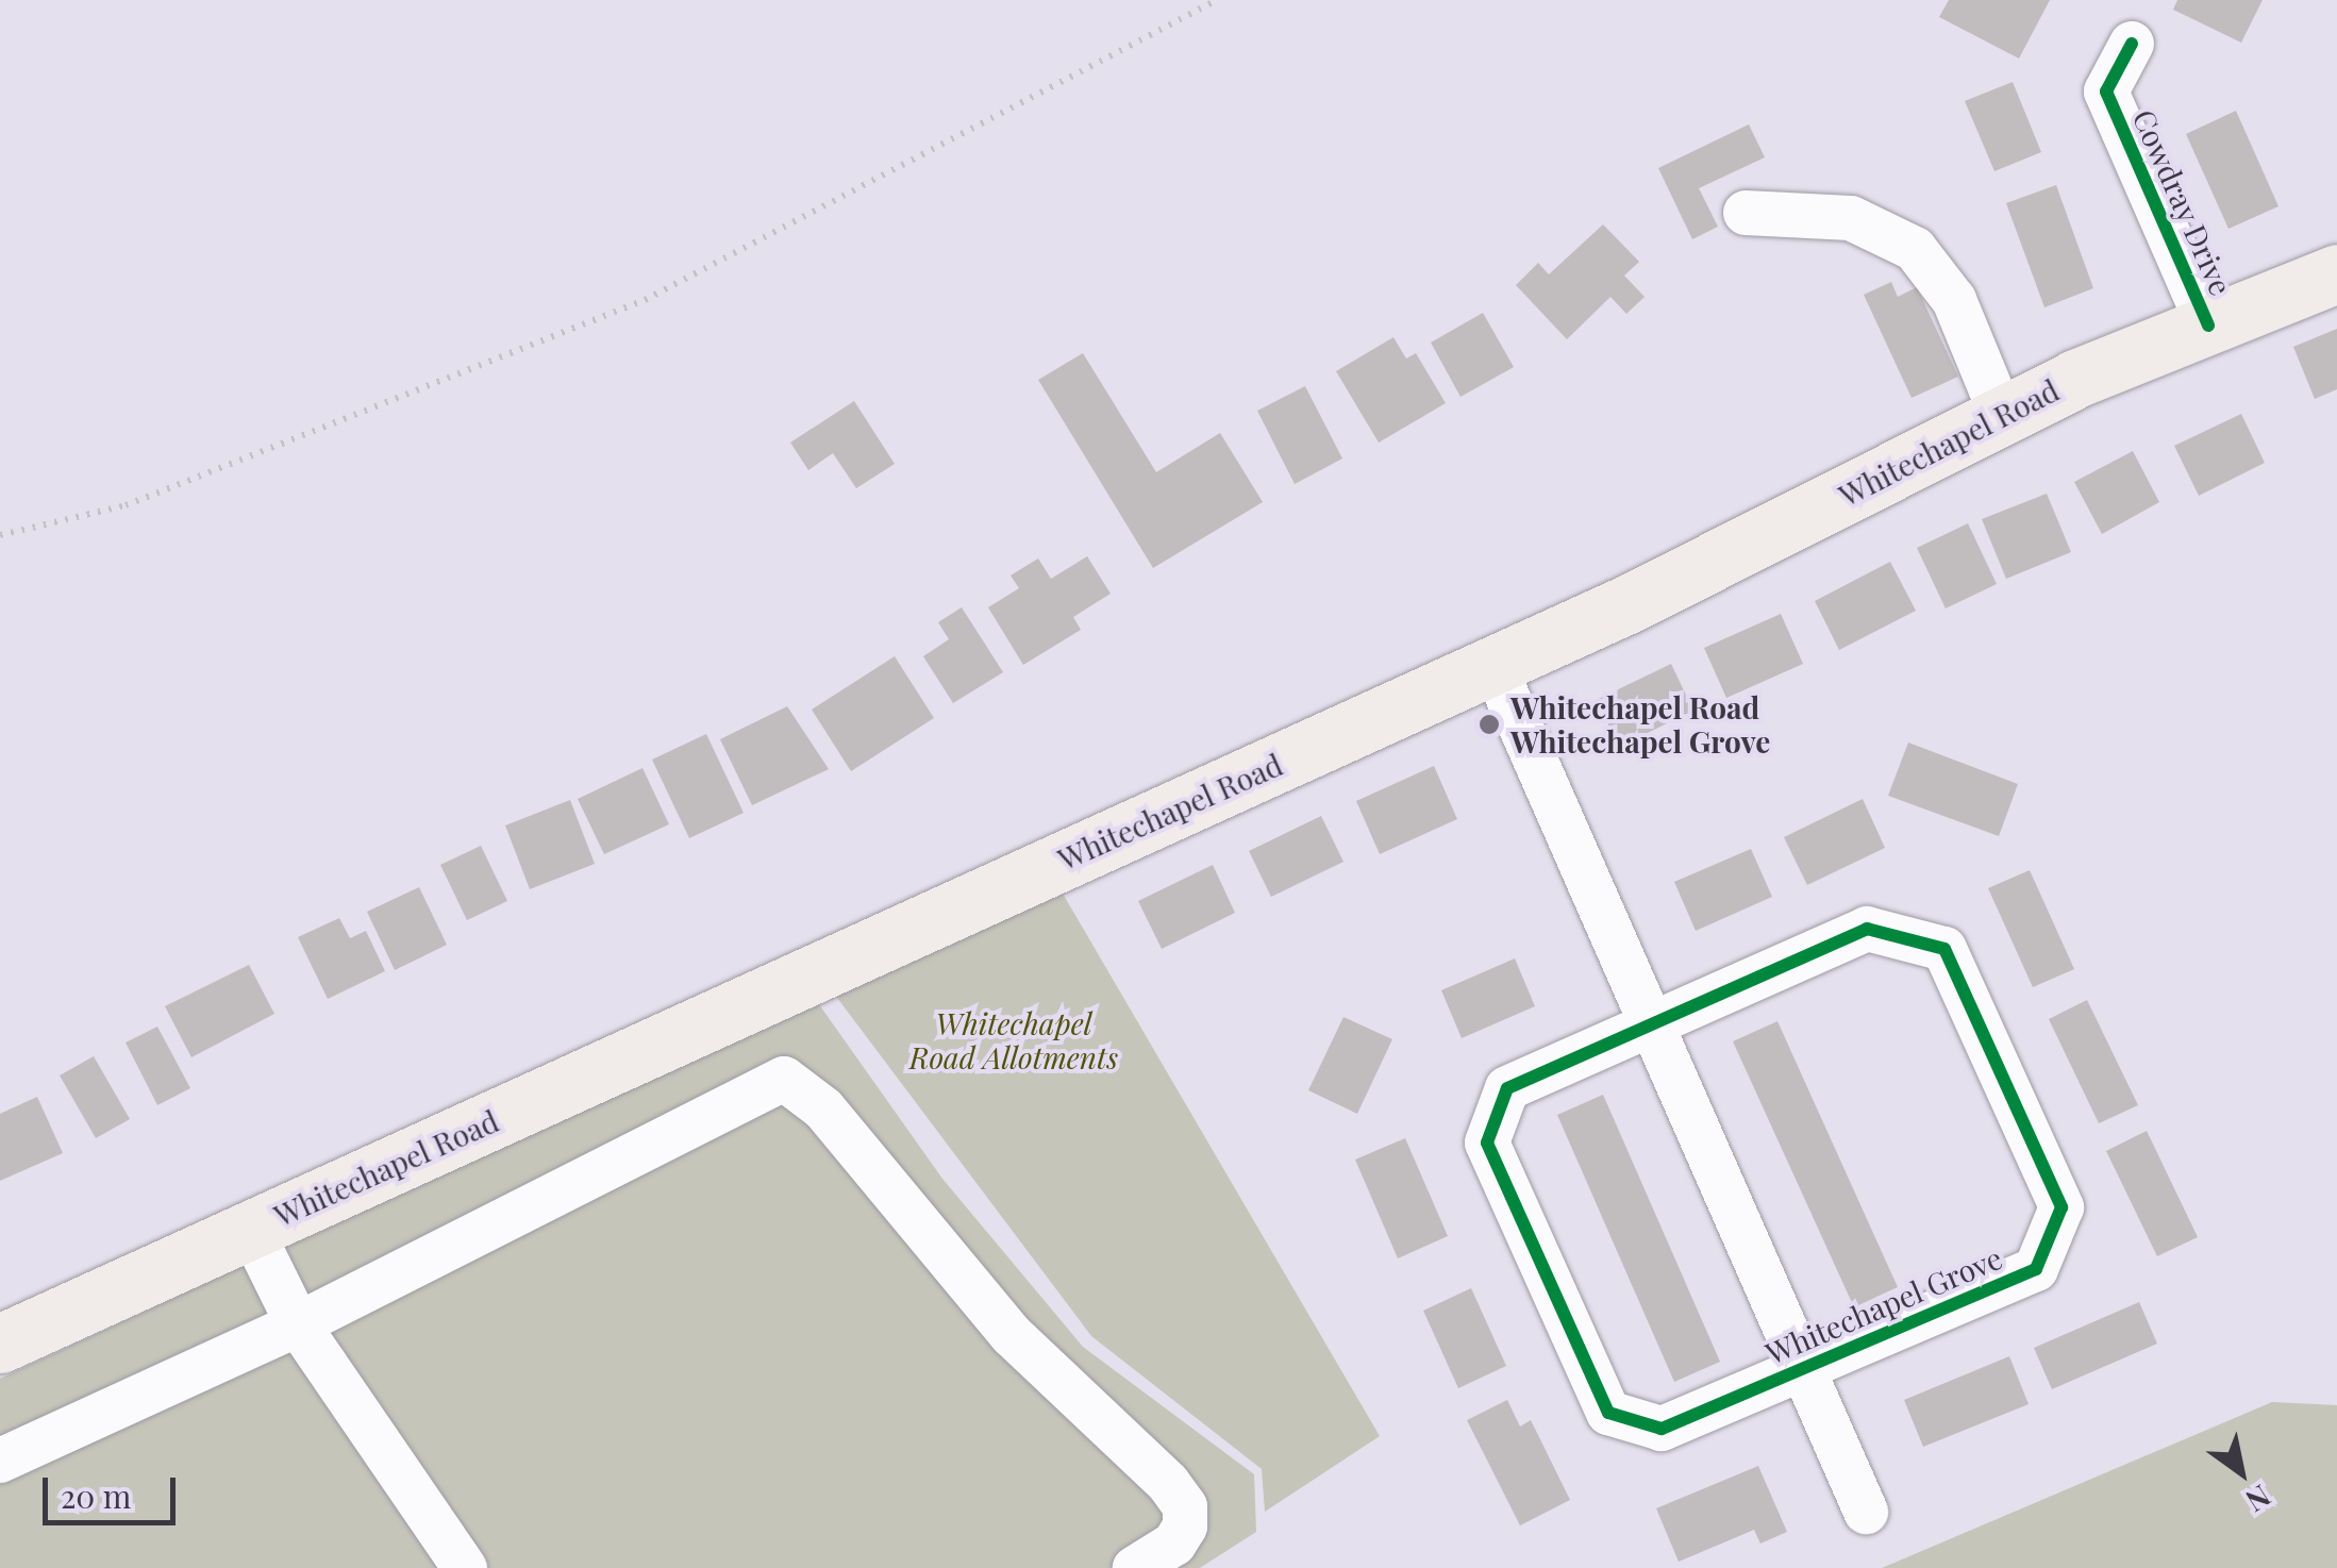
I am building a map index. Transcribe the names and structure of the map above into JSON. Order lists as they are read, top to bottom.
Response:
{
  "streets": {
    "main road": ["Whitechapel Road"],
    "street": ["Cowdray Drive", "Whitechapel Grove"]
  },
  "crossings": [
    ["Cowdray Drive", "Whitechapel Road"],
    ["Whitechapel Road", "Whitechapel Grove"]
  ],
  "parks": ["Whitechapel Road Allotments"],
  "places": ["Whitechapel Road Whitechapel Grove"],
  "scale_bar": "20 m",
  "north": "bottom right"
}
